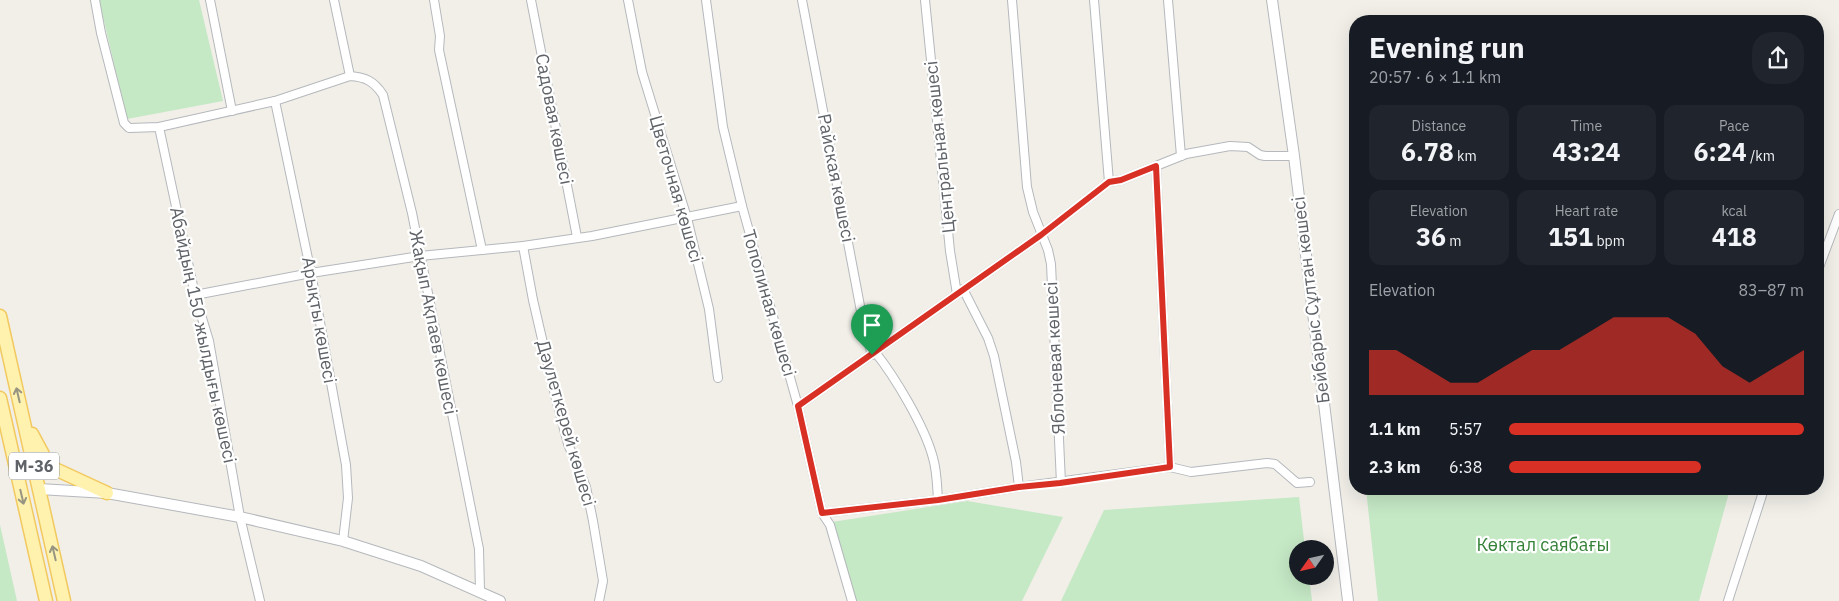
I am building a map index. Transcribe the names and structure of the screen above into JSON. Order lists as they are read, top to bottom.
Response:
{
  "streets": {
    "main road": ["M-36"],
    "street": [
      "Садовая көшесі",
      "Центральная көшесі",
      "Райская көшесі",
      "Цветочная көшесі",
      "Бейбарыс Сұлтан көшесі",
      "Тополиная көшесі",
      "Арықты көшесі",
      "Жақып Ақпаев көшесі",
      "Абайдың 150 жылдығы көшесі",
      "Яблоневая көшесі",
      "Дәулеткерей көшесі"
    ]
  },
  "parks": ["Көктал саябағы"],
  "north": "bottom left",
  "page": {
    "heading": ["Evening run", "20:57 · 6 × 1.1 km"],
    "stats": [
      ["Distance", "6.78 km"],
      ["Time", "43:24"],
      ["Pace", "6:24 /km"],
      ["Elevation", "36 m"],
      ["Heart rate", "151 bpm"],
      ["kcal", "418"]
    ],
    "chart": ["Elevation", "83–87 m"],
    "list": [
      {
        "name": "1.1 km",
        "note": "5:57"
      },
      {
        "name": "2.3 km",
        "note": "6:38"
      }
    ]
  }
}
